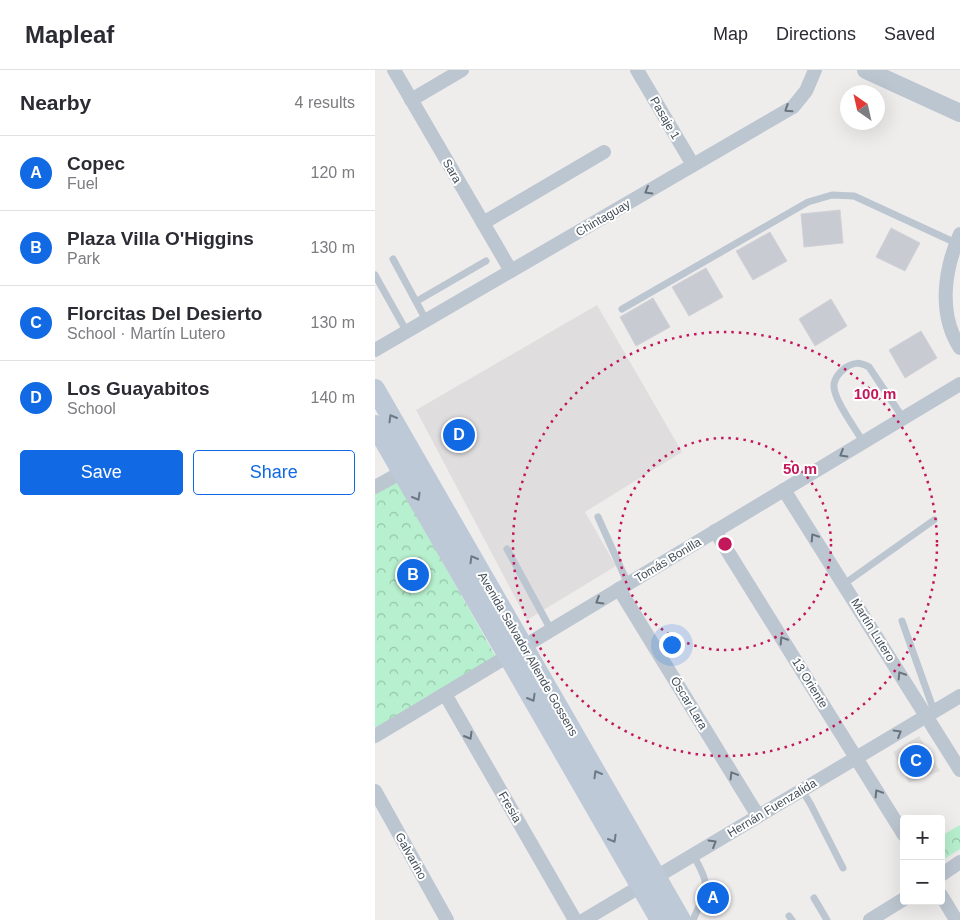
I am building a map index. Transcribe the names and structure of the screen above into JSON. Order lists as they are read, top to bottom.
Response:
{
  "streets": {
    "main road": ["Avenida Salvador Allende Gossens"],
    "street": [
      "Pasaje 1",
      "Sara",
      "Chintaguay",
      "Tomás Bonilla",
      "Martín Lutero",
      "13 Oriente",
      "Óscar Lara",
      "Fresia",
      "Hernán Fuenzalida",
      "Galvarino"
    ]
  },
  "crossings": [
    ["Pasaje 1", "Chintaguay"],
    ["Sara", "Chintaguay"],
    ["Tomás Bonilla", "Martín Lutero"],
    ["Tomás Bonilla", "Avenida Salvador Allende Gossens"],
    ["Tomás Bonilla", "13 Oriente"],
    ["Tomás Bonilla", "Óscar Lara"],
    ["Tomás Bonilla", "Fresia"],
    ["Martín Lutero", "Hernán Fuenzalida"],
    ["Avenida Salvador Allende Gossens", "Hernán Fuenzalida"],
    ["13 Oriente", "Hernán Fuenzalida"],
    ["Óscar Lara", "Hernán Fuenzalida"]
  ],
  "one_way": [
    "Martín Lutero",
    "13 Oriente",
    "Óscar Lara",
    "Fresia",
    "Hernán Fuenzalida"
  ],
  "north": "top left",
  "page": {
    "header": "Mapleaf",
    "nav": ["Map", "Directions", "Saved"],
    "heading": ["Nearby", "4 results"],
    "list": [
      {
        "mark": "A",
        "name": "Copec",
        "note": "Fuel",
        "value": "120 m"
      },
      {
        "mark": "B",
        "name": "Plaza Villa O'Higgins",
        "note": "Park",
        "value": "130 m"
      },
      {
        "mark": "C",
        "name": "Florcitas Del Desierto",
        "note": "School · Martín Lutero",
        "value": "130 m"
      },
      {
        "mark": "D",
        "name": "Los Guayabitos",
        "note": "School",
        "value": "140 m"
      }
    ],
    "pins": [
      "D",
      "B",
      "C",
      "A"
    ],
    "buttons": ["Save", "Share"],
    "map_buttons": ["+", "−"]
  },
  "rings": ["100 m", "50 m"]
}
